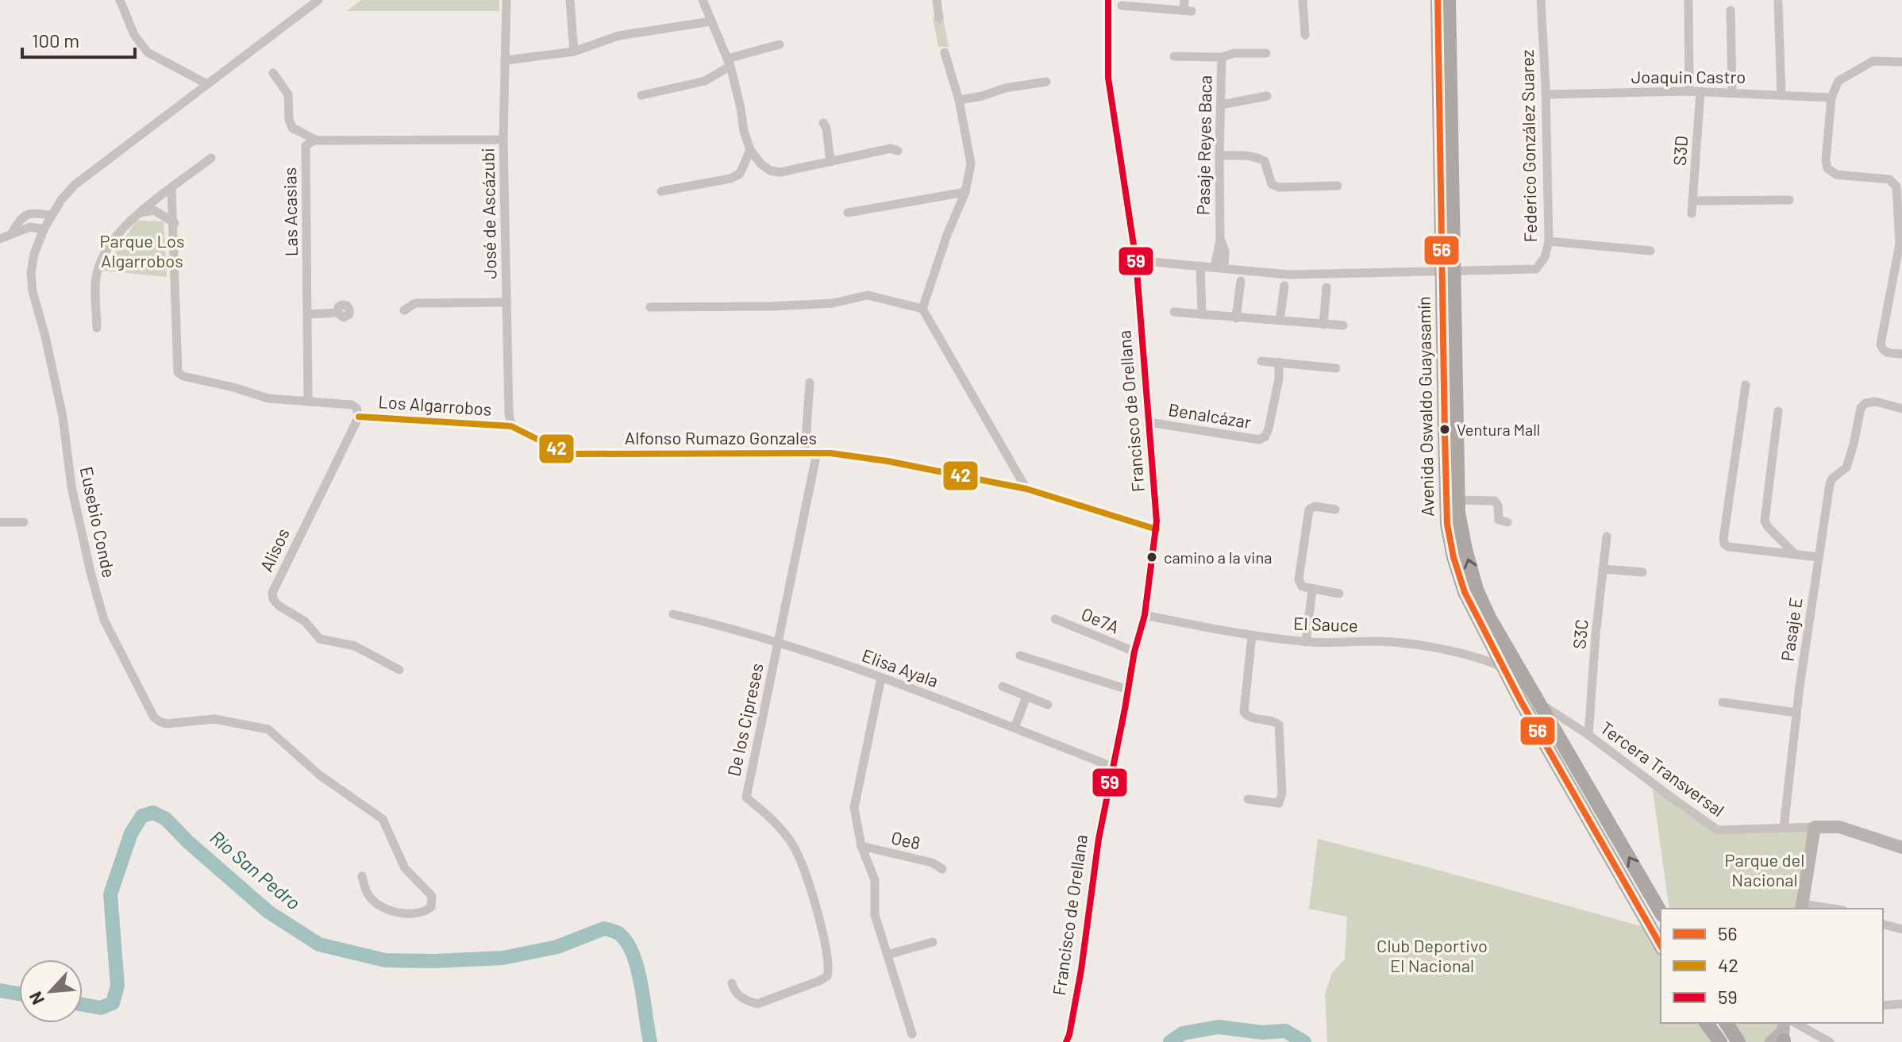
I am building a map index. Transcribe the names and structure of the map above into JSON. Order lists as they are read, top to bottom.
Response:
{
  "streets": {
    "main road": ["Avenida Oswaldo Guayasamín"],
    "street": [
      "Joaquin Castro",
      "Pasaje Reyes Baca",
      "Federico González Suarez",
      "S3D",
      "Las Acasias",
      "José de Ascázubi",
      "Los Algarrobos",
      "Francisco de Orellana",
      "Benalcázar",
      "Alfonso Rumazo Gonzales",
      "Eusebio Conde",
      "Alisos",
      "Oe7A",
      "El Sauce",
      "Pasaje E",
      "S3C",
      "Elisa Ayala",
      "De los Cipreses",
      "Tercera Transversal",
      "Oe8"
    ]
  },
  "crossings": [
    ["Joaquin Castro", "Federico González Suarez"],
    ["Joaquin Castro", "S3D"],
    ["Pasaje Reyes Baca", "Federico González Suarez"],
    ["Federico González Suarez", "Avenida Oswaldo Guayasamín"],
    ["Federico González Suarez", "Francisco de Orellana"],
    ["Las Acasias", "Los Algarrobos"],
    ["José de Ascázubi", "Los Algarrobos"],
    ["José de Ascázubi", "Alfonso Rumazo Gonzales"],
    ["Los Algarrobos", "Alfonso Rumazo Gonzales"],
    ["Los Algarrobos", "Alisos"],
    ["Avenida Oswaldo Guayasamín", "El Sauce"],
    ["Avenida Oswaldo Guayasamín", "Tercera Transversal"],
    ["Francisco de Orellana", "Benalcázar"],
    ["Francisco de Orellana", "Alfonso Rumazo Gonzales"],
    ["Francisco de Orellana", "Oe7A"],
    ["Francisco de Orellana", "El Sauce"],
    ["Francisco de Orellana", "Elisa Ayala"],
    ["Alfonso Rumazo Gonzales", "De los Cipreses"],
    ["Pasaje E", "Tercera Transversal"],
    ["S3C", "Tercera Transversal"],
    ["Elisa Ayala", "De los Cipreses"]
  ],
  "water": ["Río San Pedro"],
  "parks": ["Parque Los Algarrobos", "Parque del Nacional", "Club Deportivo El Nacional"],
  "places": ["Ventura Mall", "camino a la vina"],
  "lines": ["transit line 56", "transit line 59", "transit line 42"],
  "legend": ["56", "42", "59"],
  "scale_bar": "100 m",
  "north": "bottom left"
}
